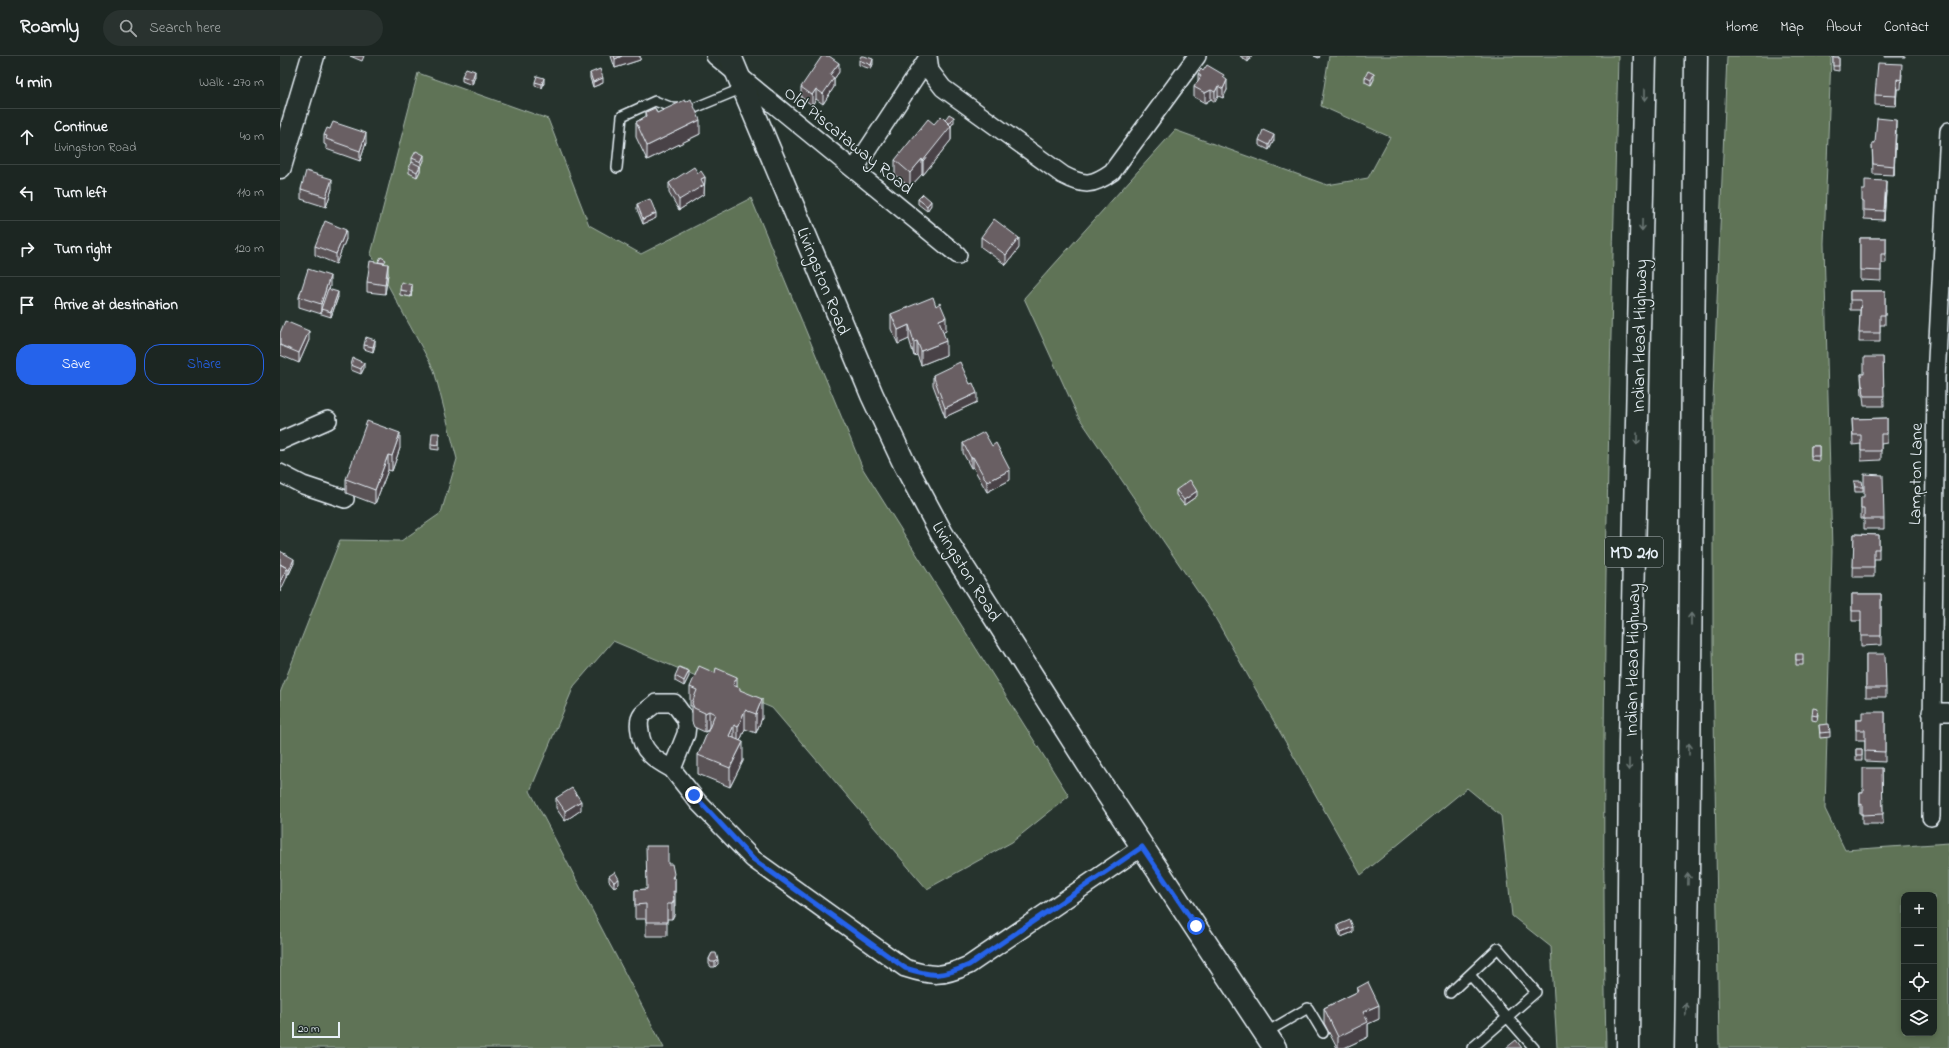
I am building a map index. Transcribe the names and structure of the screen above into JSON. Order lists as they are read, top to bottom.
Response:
{
  "streets": {
    "main road": ["Livingston Road", "Indian Head Highway", "MD 210"],
    "street": ["Old Piscataway Road", "Lampton Lane"]
  },
  "crossings": [
    ["Old Piscataway Road", "Livingston Road"]
  ],
  "scale_bar": "20 m",
  "page": {
    "header": "Roamly",
    "search": "Search here",
    "nav": [
      "Home",
      "Map",
      "About",
      "Contact"
    ],
    "heading": ["4 min", "Walk · 270 m"],
    "list": [
      ["Continue", "Livingston Road", "40 m"],
      ["Turn left", "110 m"],
      ["Turn right", "120 m"],
      "Arrive at destination"
    ],
    "buttons": ["Save", "Share"],
    "map_buttons": ["+", "−"],
    "scale": "20 m"
  }
}
